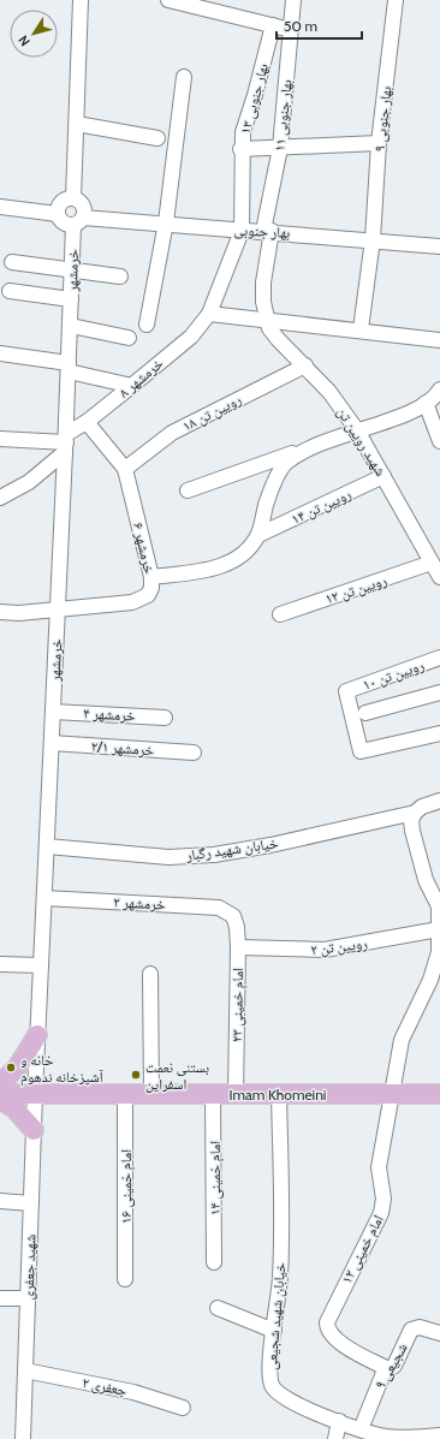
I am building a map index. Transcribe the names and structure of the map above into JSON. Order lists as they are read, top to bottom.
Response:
{
  "streets": {
    "main road": ["Imam Khomeini"],
    "street": [
      "بهار جنوبی ۱۳",
      "بهار جنوبی ۱۱",
      "بهار جنوبی ۹",
      "بهار جنوبی",
      "خرمشهر",
      "خرمشهر ۸",
      "رویین تن ۱۸",
      "شهید رویین تن",
      "رویین تن ۱۴",
      "خرمشهر ۶",
      "رویین تن ۱۲",
      "رویین تن ۱۰",
      "خرمشهر ۴",
      "خرمشهر ۲/۱",
      "خیابان شهید رگبار",
      "خرمشهر ۲",
      "رویین تن ۲",
      "امام خمینی ۲۳",
      "امام خمینی ۱۴",
      "امام خمینی ۱۶",
      "امام خمینی ۱۲",
      "شهید جعفری",
      "خیابان شهید شجیعی",
      "شجیعی ۹",
      "جعفری ۲"
    ]
  },
  "crossings": [
    ["بهار جنوبی ۱۳", "بهار جنوبی"],
    ["بهار جنوبی ۱۳", "خرمشهر ۸"],
    ["بهار جنوبی ۱۱", "بهار جنوبی"],
    ["بهار جنوبی ۱۱", "شهید رویین تن"],
    ["بهار جنوبی ۹", "بهار جنوبی"],
    ["بهار جنوبی", "خرمشهر"],
    ["بهار جنوبی", "خرمشهر ۸"],
    ["خرمشهر", "خرمشهر ۸"],
    ["خرمشهر", "خرمشهر ۶"],
    ["خرمشهر", "خرمشهر ۴"],
    ["خرمشهر", "خرمشهر ۲/۱"],
    ["خرمشهر", "خیابان شهید رگبار"],
    ["خرمشهر", "خرمشهر ۲"],
    ["خرمشهر", "Imam Khomeini"],
    ["خرمشهر", "شهید جعفری"],
    ["خرمشهر ۸", "خرمشهر ۶"],
    ["رویین تن ۱۸", "شهید رویین تن"],
    ["رویین تن ۱۸", "خرمشهر ۶"],
    ["شهید رویین تن", "رویین تن ۱۴"],
    ["شهید رویین تن", "رویین تن ۱۲"],
    ["خرمشهر ۲", "امام خمینی ۲۳"],
    ["رویین تن ۲", "امام خمینی ۲۳"],
    ["امام خمینی ۲۳", "Imam Khomeini"],
    ["Imam Khomeini", "امام خمینی ۱۴"],
    ["Imam Khomeini", "امام خمینی ۱۶"],
    ["Imam Khomeini", "امام خمینی ۱۲"],
    ["Imam Khomeini", "شهید جعفری"],
    ["Imam Khomeini", "خیابان شهید شجیعی"],
    ["امام خمینی ۱۲", "شجیعی ۹"],
    ["شهید جعفری", "جعفری ۲"],
    ["خیابان شهید شجیعی", "شجیعی ۹"]
  ],
  "places": ["خانه و آشپزخانه ندهوم", "بستنی نعمت اسفراین"],
  "scale_bar": "50 m",
  "north": "bottom left"
}
